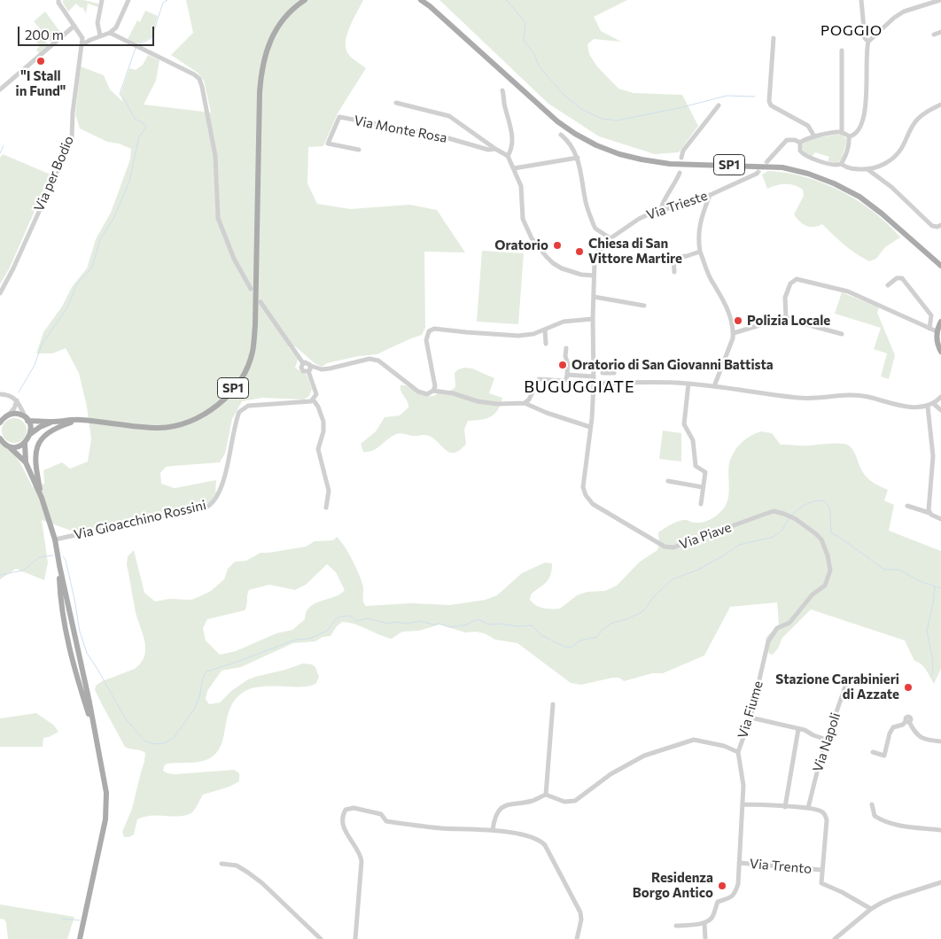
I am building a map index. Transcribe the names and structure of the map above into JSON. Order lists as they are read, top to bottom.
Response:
{
  "streets": {
    "main road": ["SP1"],
    "street": [
      "Via Monte Rosa",
      "Via per Bodio",
      "Via Trieste",
      "Via Gioacchino Rossini",
      "Via Piave",
      "Via Fiume",
      "Via Napoli",
      "Via Trento"
    ]
  },
  "crossings": [
    ["Via Trieste", "Via Piave"],
    ["Via Piave", "Via Fiume"],
    ["Via Fiume", "Via Trento"]
  ],
  "districts": ["POGGIO", "BUGUGGIATE"],
  "places": [
    "\"I Stall in Fund\"",
    "Oratorio",
    "Chiesa di San Vittore Martire",
    "Polizia Locale",
    "Oratorio di San Giovanni Battista",
    "Stazione Carabinieri di Azzate",
    "Residenza Borgo Antico"
  ],
  "scale_bar": "200 m"
}
